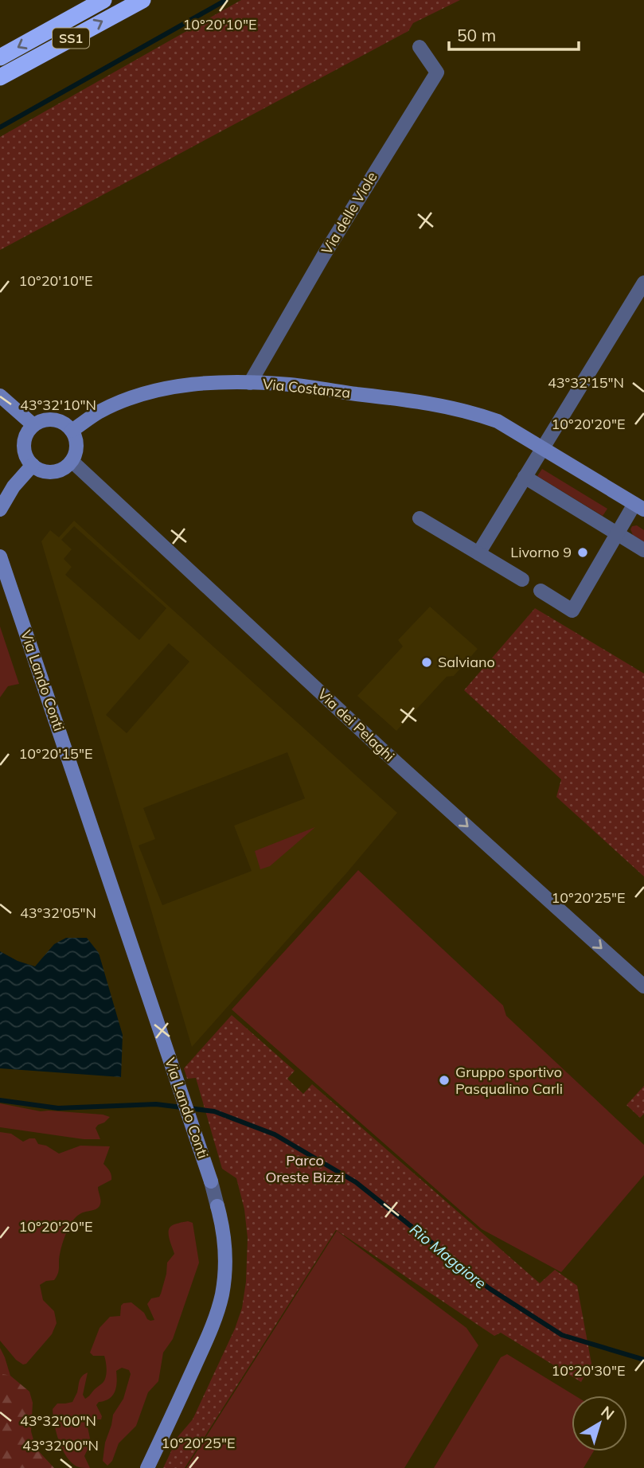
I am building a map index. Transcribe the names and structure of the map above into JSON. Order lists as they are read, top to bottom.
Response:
{
  "streets": {
    "highway": ["SS1"],
    "street": [
      "Via delle Viole",
      "Via Costanza",
      "Via Lando Conti",
      "Via dei Pelaghi"
    ]
  },
  "crossings": [
    ["Via delle Viole", "Via Costanza"],
    ["Via Costanza", "Via dei Pelaghi"]
  ],
  "one_way": ["Via dei Pelaghi"],
  "water": ["Rio Maggiore"],
  "parks": ["Parco Oreste Bizzi"],
  "places": ["Livorno 9", "Salviano", "Gruppo sportivo Pasqualino Carli"],
  "scale_bar": "50 m",
  "north": "top right",
  "coordinates": [
    "10°20'10\"E",
    "43°32'15\"N",
    "43°32'10\"N",
    "10°20'20\"E",
    "10°20'15\"E",
    "10°20'25\"E",
    "43°32'05\"N",
    "10°20'30\"E",
    "43°32'00\"N"
  ]
}
